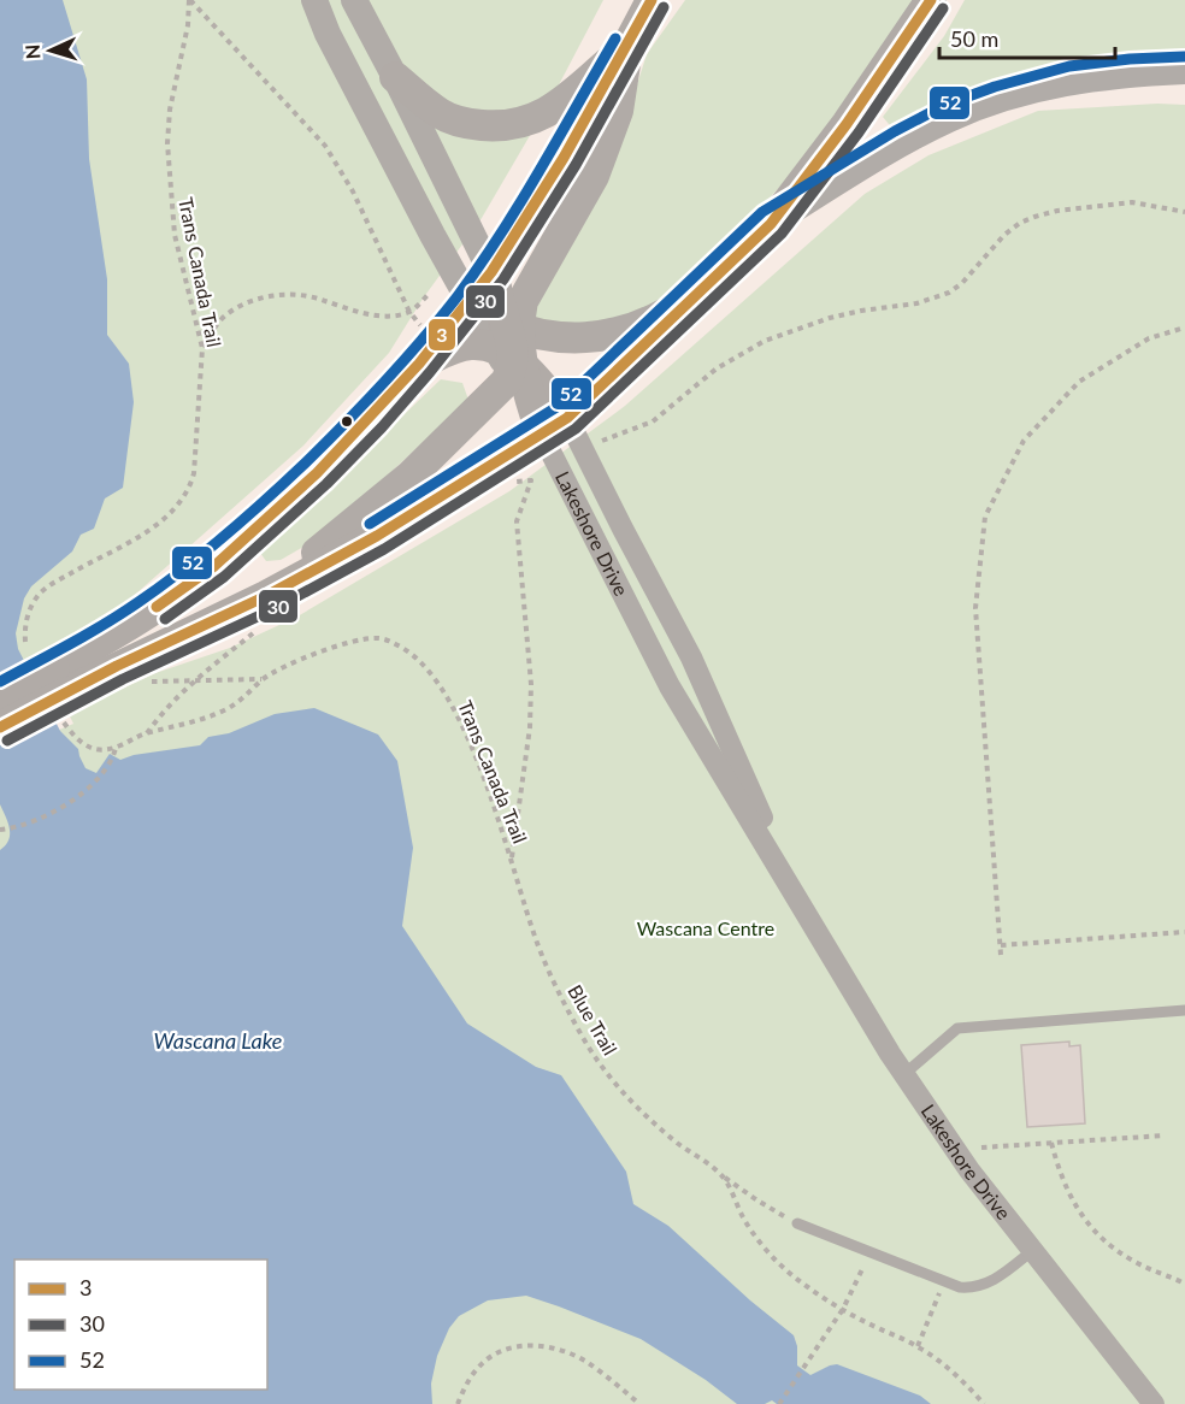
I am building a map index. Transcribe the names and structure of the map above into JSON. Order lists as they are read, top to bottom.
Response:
{
  "streets": {
    "street": ["Lakeshore Drive"],
    "path": ["Trans Canada Trail", "Blue Trail"]
  },
  "crossings": [
    ["Trans Canada Trail", "Blue Trail"]
  ],
  "water": ["Wascana Lake"],
  "parks": ["Wascana Centre"],
  "lines": ["transit line 3", "transit line 30", "transit line 52"],
  "legend": ["3", "30", "52"],
  "scale_bar": "50 m",
  "north": "left"
}
